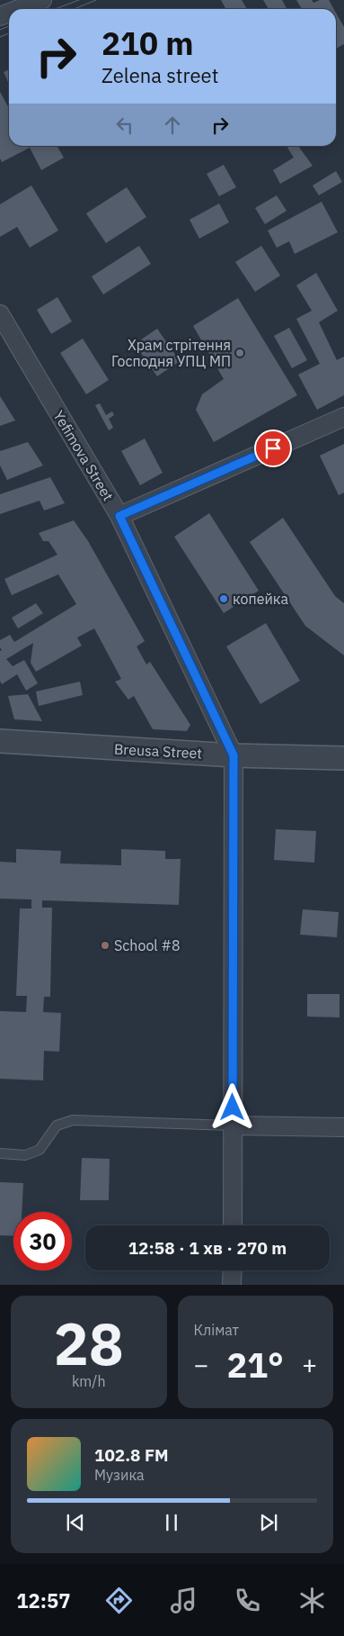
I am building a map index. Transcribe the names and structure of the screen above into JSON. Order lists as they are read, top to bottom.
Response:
{
  "streets": {
    "street": ["Yefimova Street", "Breusa Street"]
  },
  "crossings": [
    ["Yefimova Street", "Breusa Street"]
  ],
  "places": ["Храм стрітення Господня УПЦ МП", "копейка", "School #8"],
  "page": {
    "turn": ["210 m", "Zelena street"],
    "limit": "30",
    "trip": "12:58 · 1 хв · 270 m",
    "tile": [
      ["28", "km/h"],
      "Клімат"
    ],
    "heat": ["−", "21°", "+"],
    "song": ["102.8 FM", "Музика"],
    "tabs": "12:57"
  }
}
